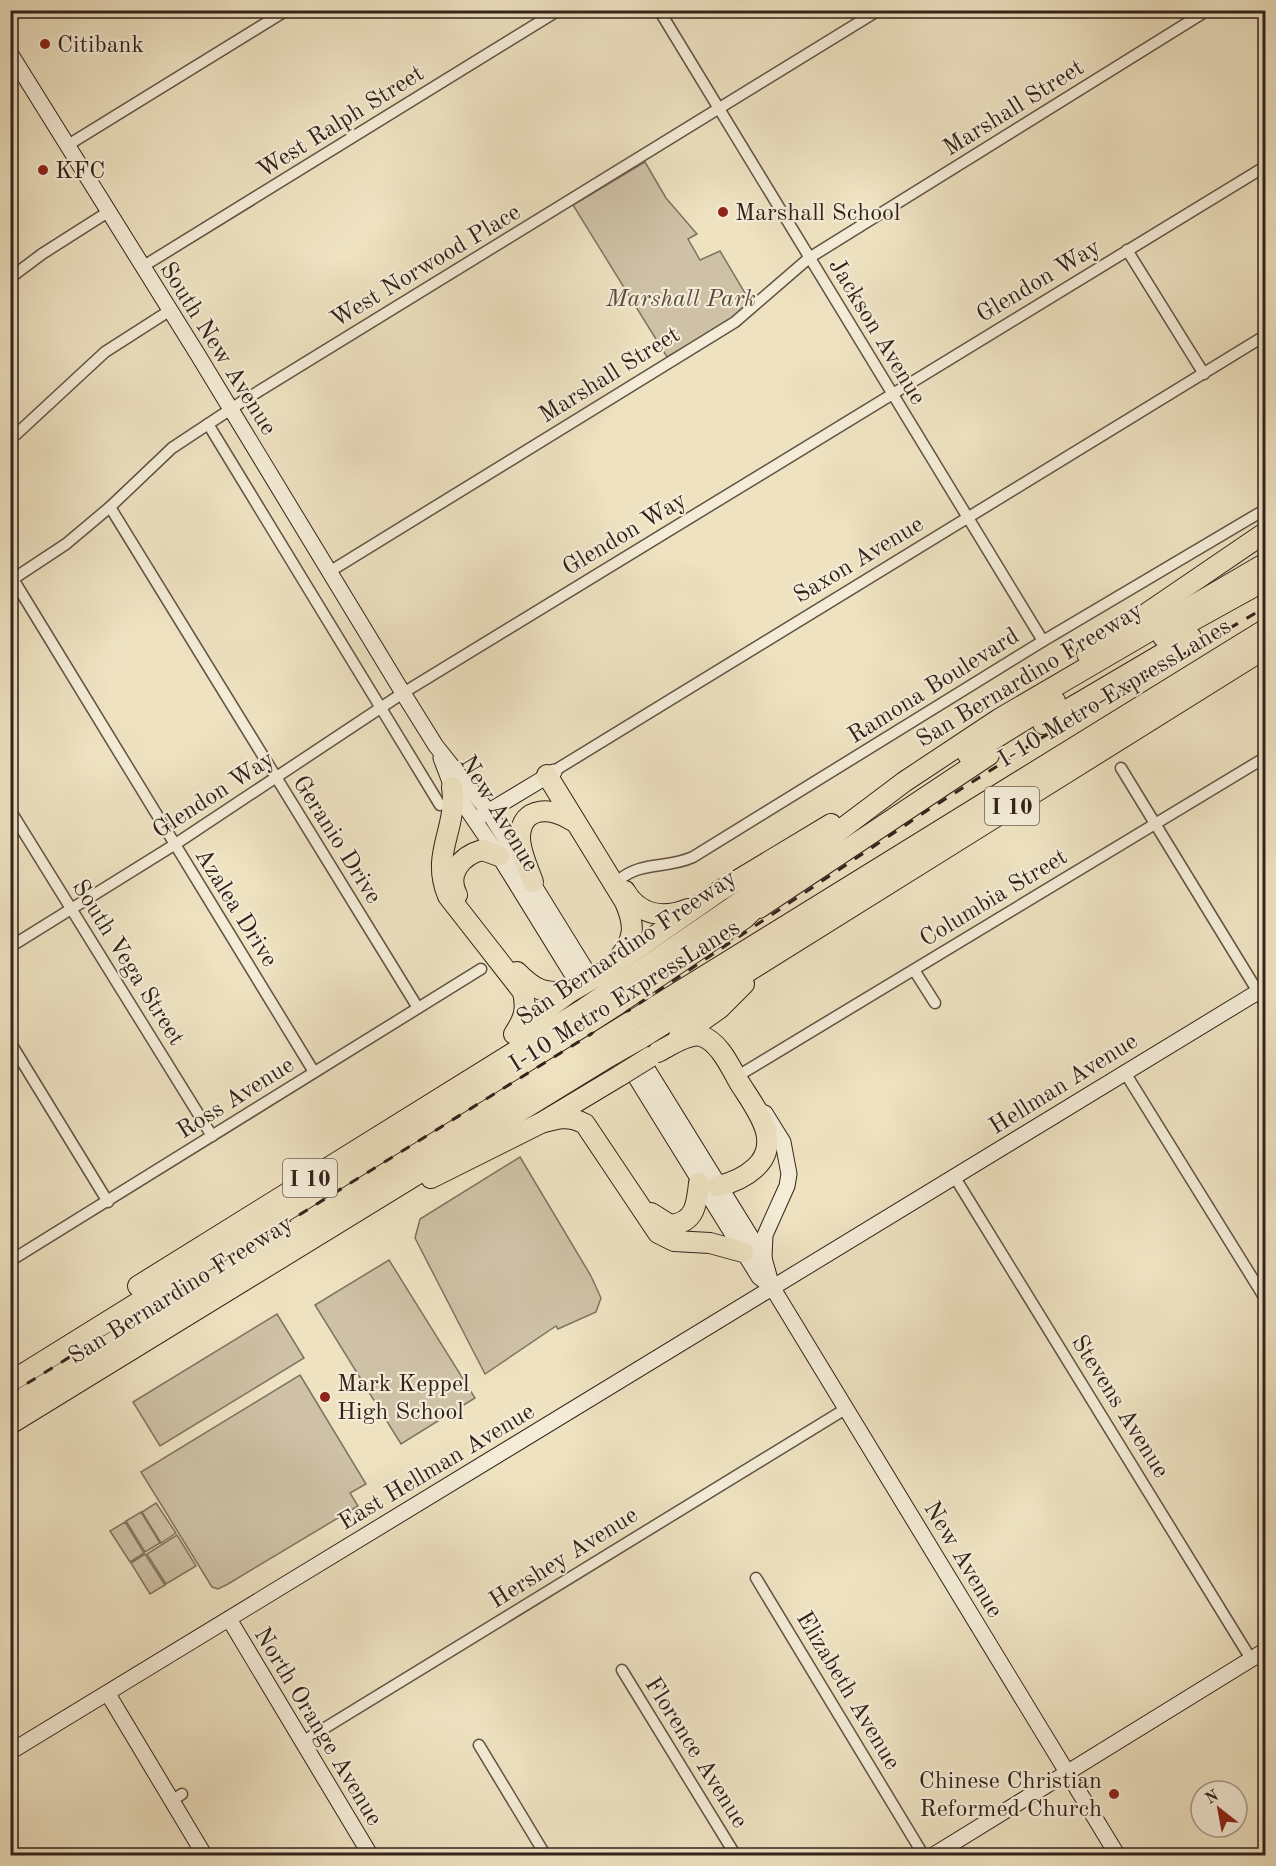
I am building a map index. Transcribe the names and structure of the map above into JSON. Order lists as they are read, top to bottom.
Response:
{
  "streets": {
    "highway": ["San Bernardino Freeway", "I-10 Metro ExpressLanes", "I 10"],
    "main road": [
      "South New Avenue",
      "Saxon Avenue",
      "New Avenue",
      "Hellman Avenue",
      "East Hellman Avenue",
      "North Orange Avenue"
    ],
    "street": [
      "Marshall Street",
      "West Ralph Street",
      "West Norwood Place",
      "Glendon Way",
      "Jackson Avenue",
      "Ramona Boulevard",
      "Geranio Drive",
      "Columbia Street",
      "Azalea Drive",
      "South Vega Street",
      "Ross Avenue",
      "Stevens Avenue",
      "Hershey Avenue",
      "Elizabeth Avenue",
      "Florence Avenue"
    ]
  },
  "crossings": [
    ["Marshall Street", "Jackson Avenue"],
    ["Marshall Street", "South New Avenue"],
    ["West Ralph Street", "South New Avenue"],
    ["West Norwood Place", "Jackson Avenue"],
    ["West Norwood Place", "South New Avenue"],
    ["West Norwood Place", "Geranio Drive"],
    ["West Norwood Place", "Azalea Drive"],
    ["Glendon Way", "Jackson Avenue"],
    ["Glendon Way", "South New Avenue"],
    ["Glendon Way", "Geranio Drive"],
    ["Glendon Way", "Azalea Drive"],
    ["Glendon Way", "South Vega Street"],
    ["Jackson Avenue", "Saxon Avenue"],
    ["Jackson Avenue", "Ramona Boulevard"],
    ["Saxon Avenue", "New Avenue"],
    ["San Bernardino Freeway", "I-10 Metro ExpressLanes"],
    ["New Avenue", "East Hellman Avenue"],
    ["New Avenue", "Hershey Avenue"],
    ["Geranio Drive", "Ross Avenue"],
    ["Azalea Drive", "Ross Avenue"],
    ["South Vega Street", "Ross Avenue"],
    ["Hellman Avenue", "Stevens Avenue"],
    ["Hellman Avenue", "East Hellman Avenue"],
    ["East Hellman Avenue", "North Orange Avenue"],
    ["Hershey Avenue", "North Orange Avenue"]
  ],
  "parks": ["Marshall Park"],
  "places": [
    "Citibank",
    "KFC",
    "Marshall School",
    "Mark Keppel High School",
    "Chinese Christian Reformed Church"
  ],
  "north": "top left"
}
